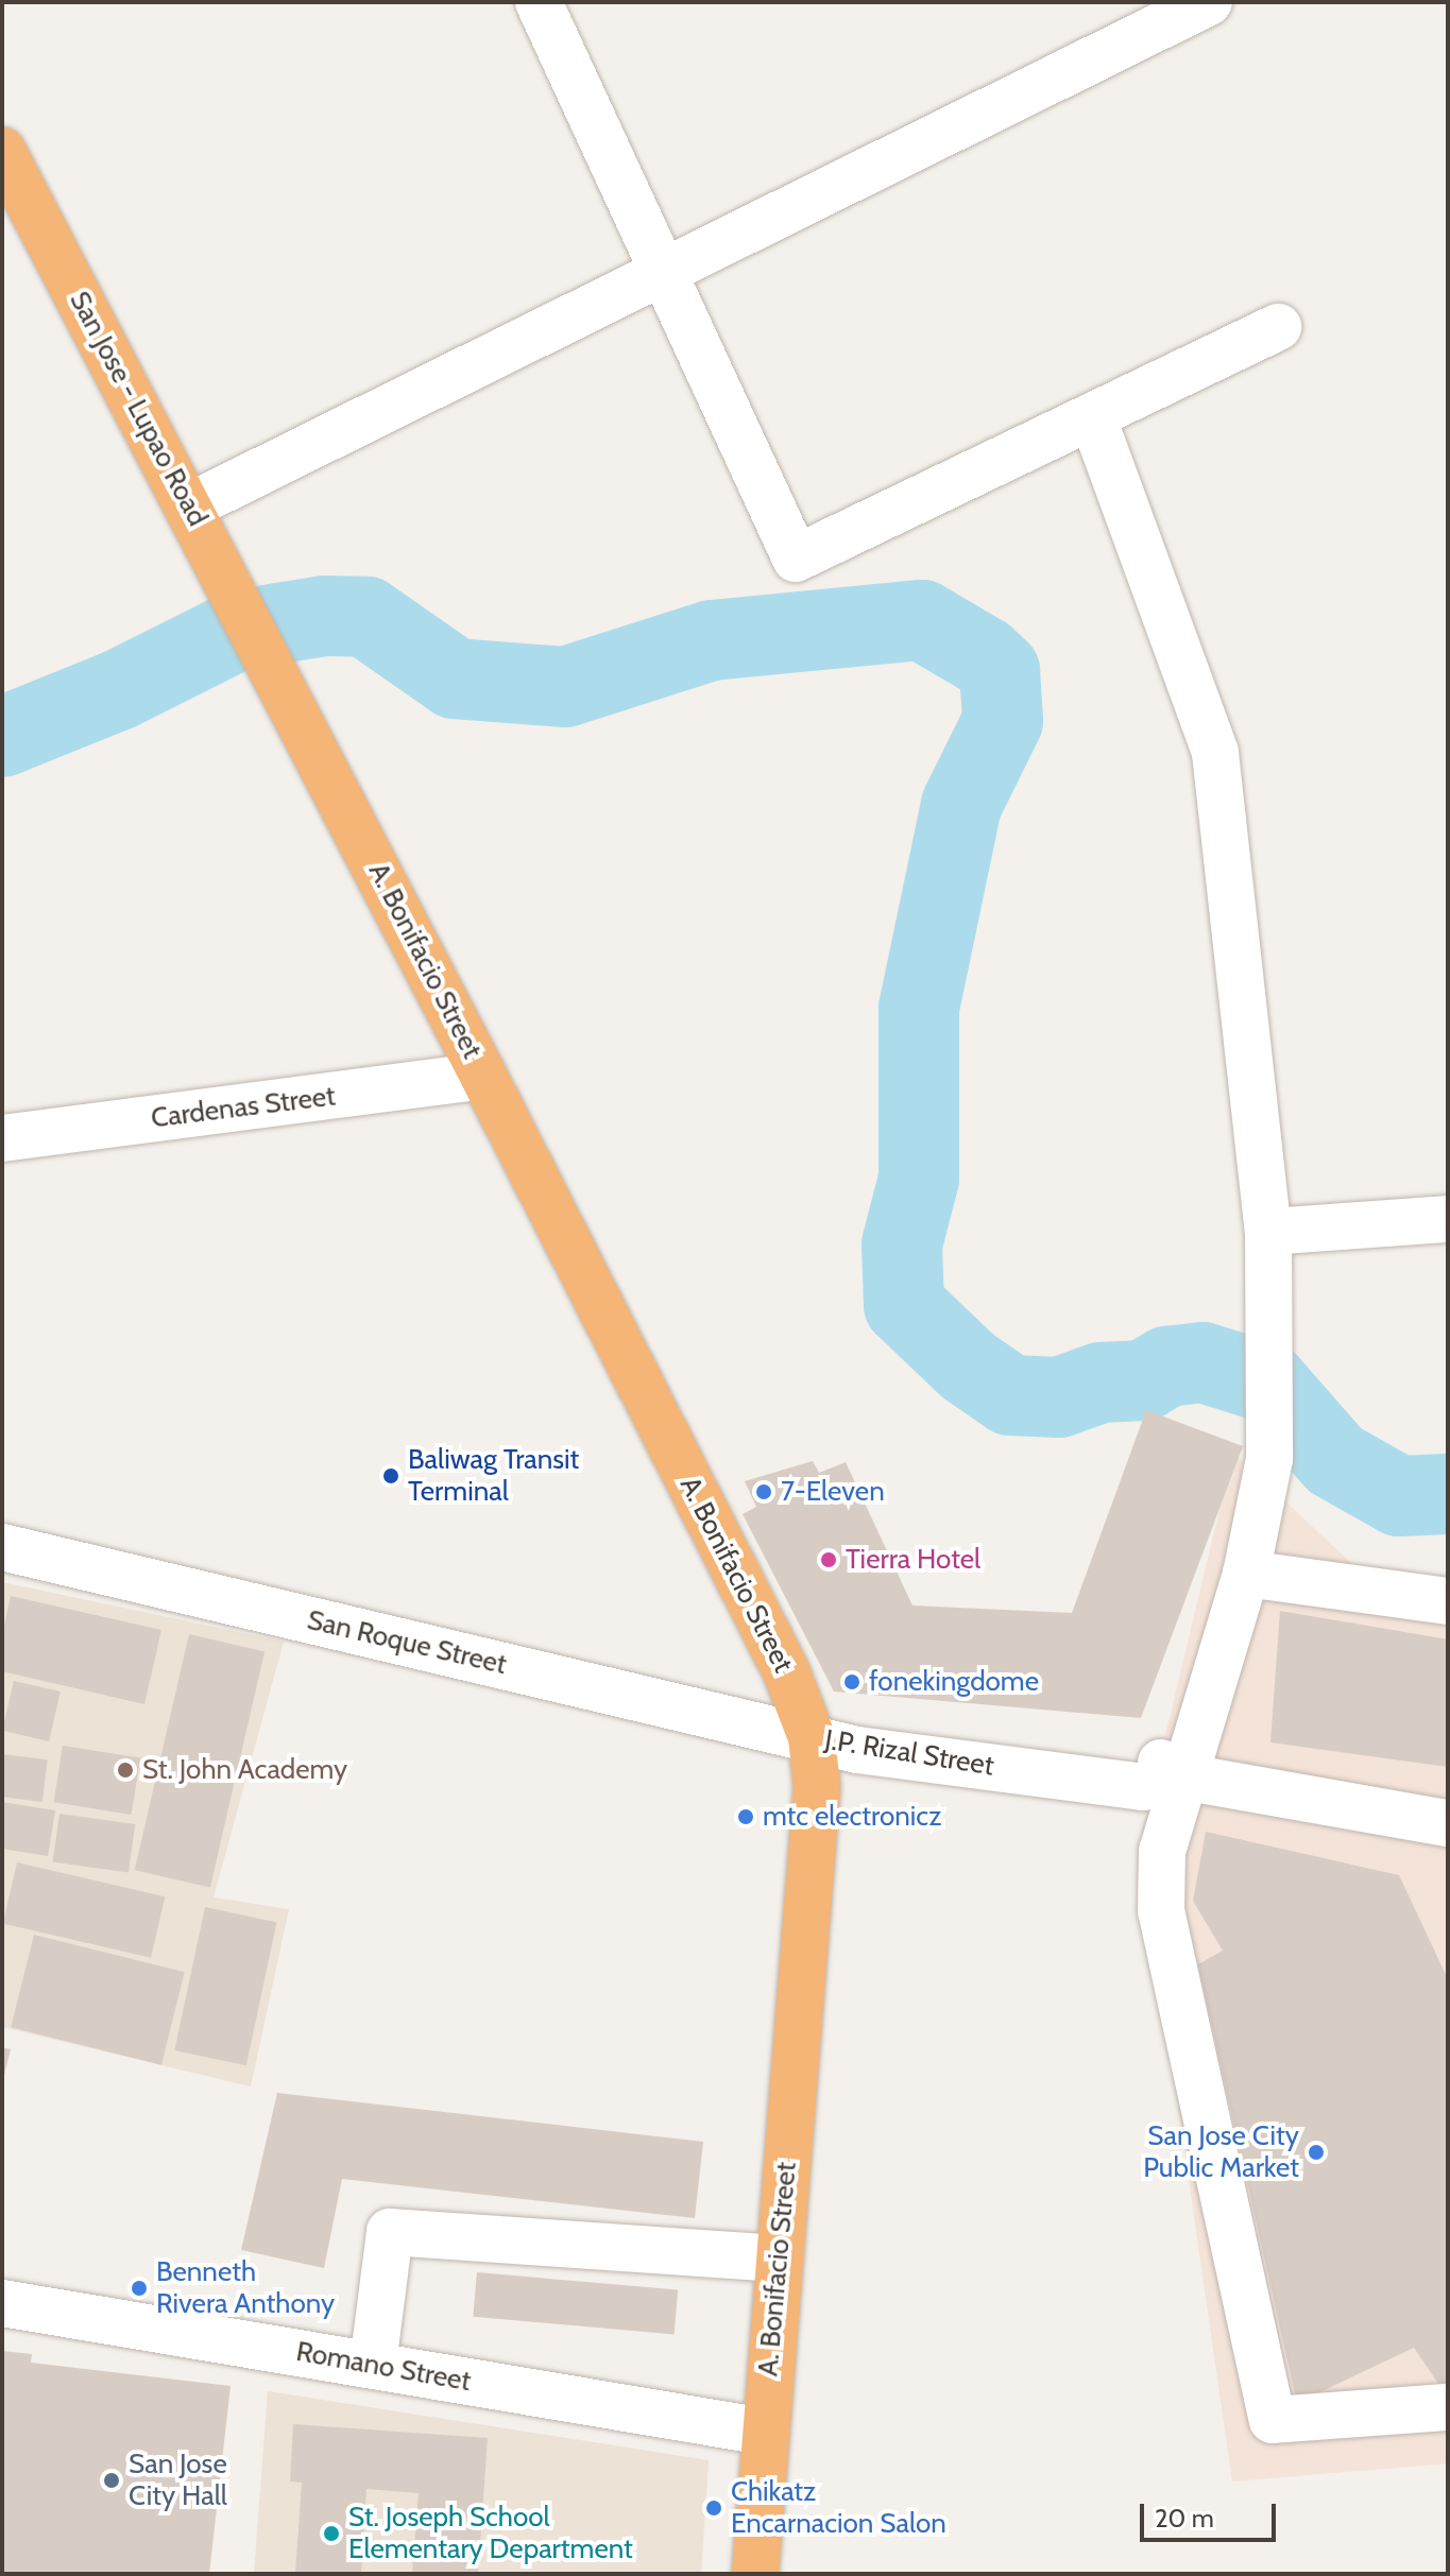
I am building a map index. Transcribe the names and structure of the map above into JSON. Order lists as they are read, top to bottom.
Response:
{
  "streets": {
    "highway": ["San Jose - Lupao Road", "A. Bonifacio Street"],
    "street": [
      "Cardenas Street",
      "San Roque Street",
      "J.P. Rizal Street",
      "Romano Street"
    ]
  },
  "crossings": [
    ["San Jose - Lupao Road", "A. Bonifacio Street"],
    ["A. Bonifacio Street", "Cardenas Street"],
    ["A. Bonifacio Street", "San Roque Street"],
    ["A. Bonifacio Street", "J.P. Rizal Street"],
    ["A. Bonifacio Street", "Romano Street"],
    ["San Roque Street", "J.P. Rizal Street"]
  ],
  "places": [
    "Baliwag Transit Terminal",
    "7-Eleven",
    "Tierra Hotel",
    "fonekingdome",
    "St. John Academy",
    "mtc electronicz",
    "San Jose City Public Market",
    "Benneth Rivera Anthony",
    "San Jose City Hall",
    "Chikatz Encarnacion Salon",
    "St. Joseph School Elementary Department"
  ],
  "scale_bar": "20 m"
}
